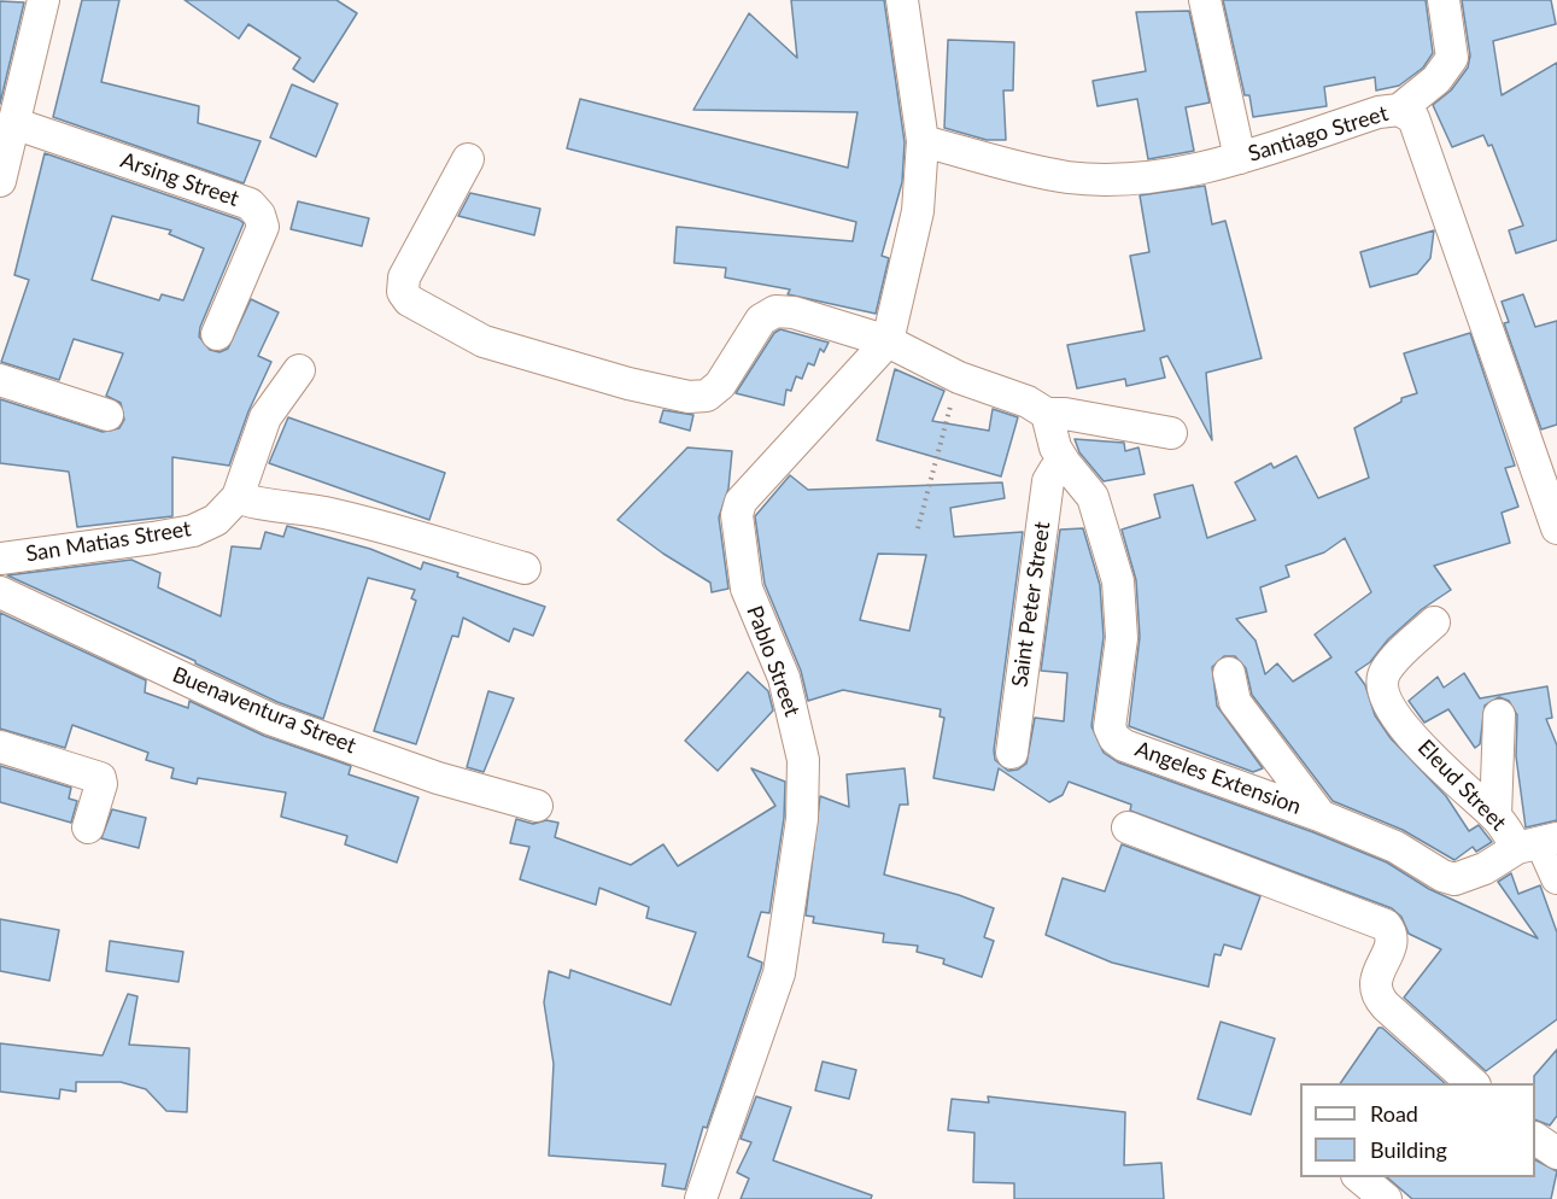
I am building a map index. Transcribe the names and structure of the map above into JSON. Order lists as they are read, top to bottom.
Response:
{
  "streets": {
    "street": [
      "Santiago Street",
      "Arsing Street",
      "San Matias Street",
      "Saint Peter Street",
      "Pablo Street",
      "Buenaventura Street",
      "Angeles Extension",
      "Eleud Street"
    ]
  },
  "crossings": [
    ["Saint Peter Street", "Angeles Extension"],
    ["Angeles Extension", "Eleud Street"]
  ],
  "legend": ["Road", "Building"]
}
